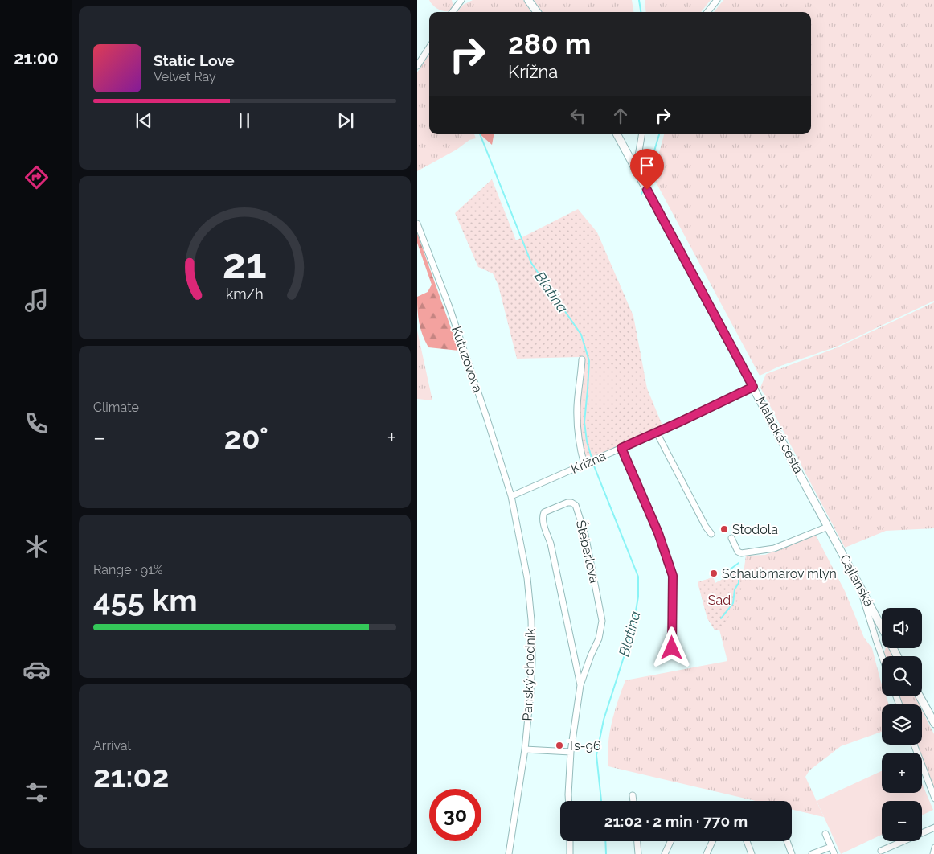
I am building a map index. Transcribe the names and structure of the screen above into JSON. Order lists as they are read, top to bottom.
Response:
{
  "streets": {
    "main road": ["Malacká cesta", "Cajlanská"],
    "street": [
      "Kutuzovova",
      "Krížna",
      "Šteberlova",
      "Panský chodník"
    ]
  },
  "crossings": [
    ["Kutuzovova", "Krížna"],
    ["Kutuzovova", "Panský chodník"],
    ["Malacká cesta", "Krížna"],
    ["Malacká cesta", "Cajlanská"],
    ["Krížna", "Panský chodník"]
  ],
  "water": ["Blatina"],
  "parks": ["Sad"],
  "places": ["Stodola", "Schaubmarov mlyn", "Ts-96"],
  "page": {
    "tabs": "21:00",
    "turn": ["280 m", "Krížna"],
    "song": ["Static Love", "Velvet Ray"],
    "tile": [
      "Climate",
      ["Range · 91%", "455 km"],
      ["Arrival", "21:02"]
    ],
    "heat": ["−", "20°", "+"],
    "map_buttons": ["+", "−"],
    "limit": "30",
    "trip": "21:02 · 2 min · 770 m",
    "gauge": ["21", "km/h"]
  }
}
